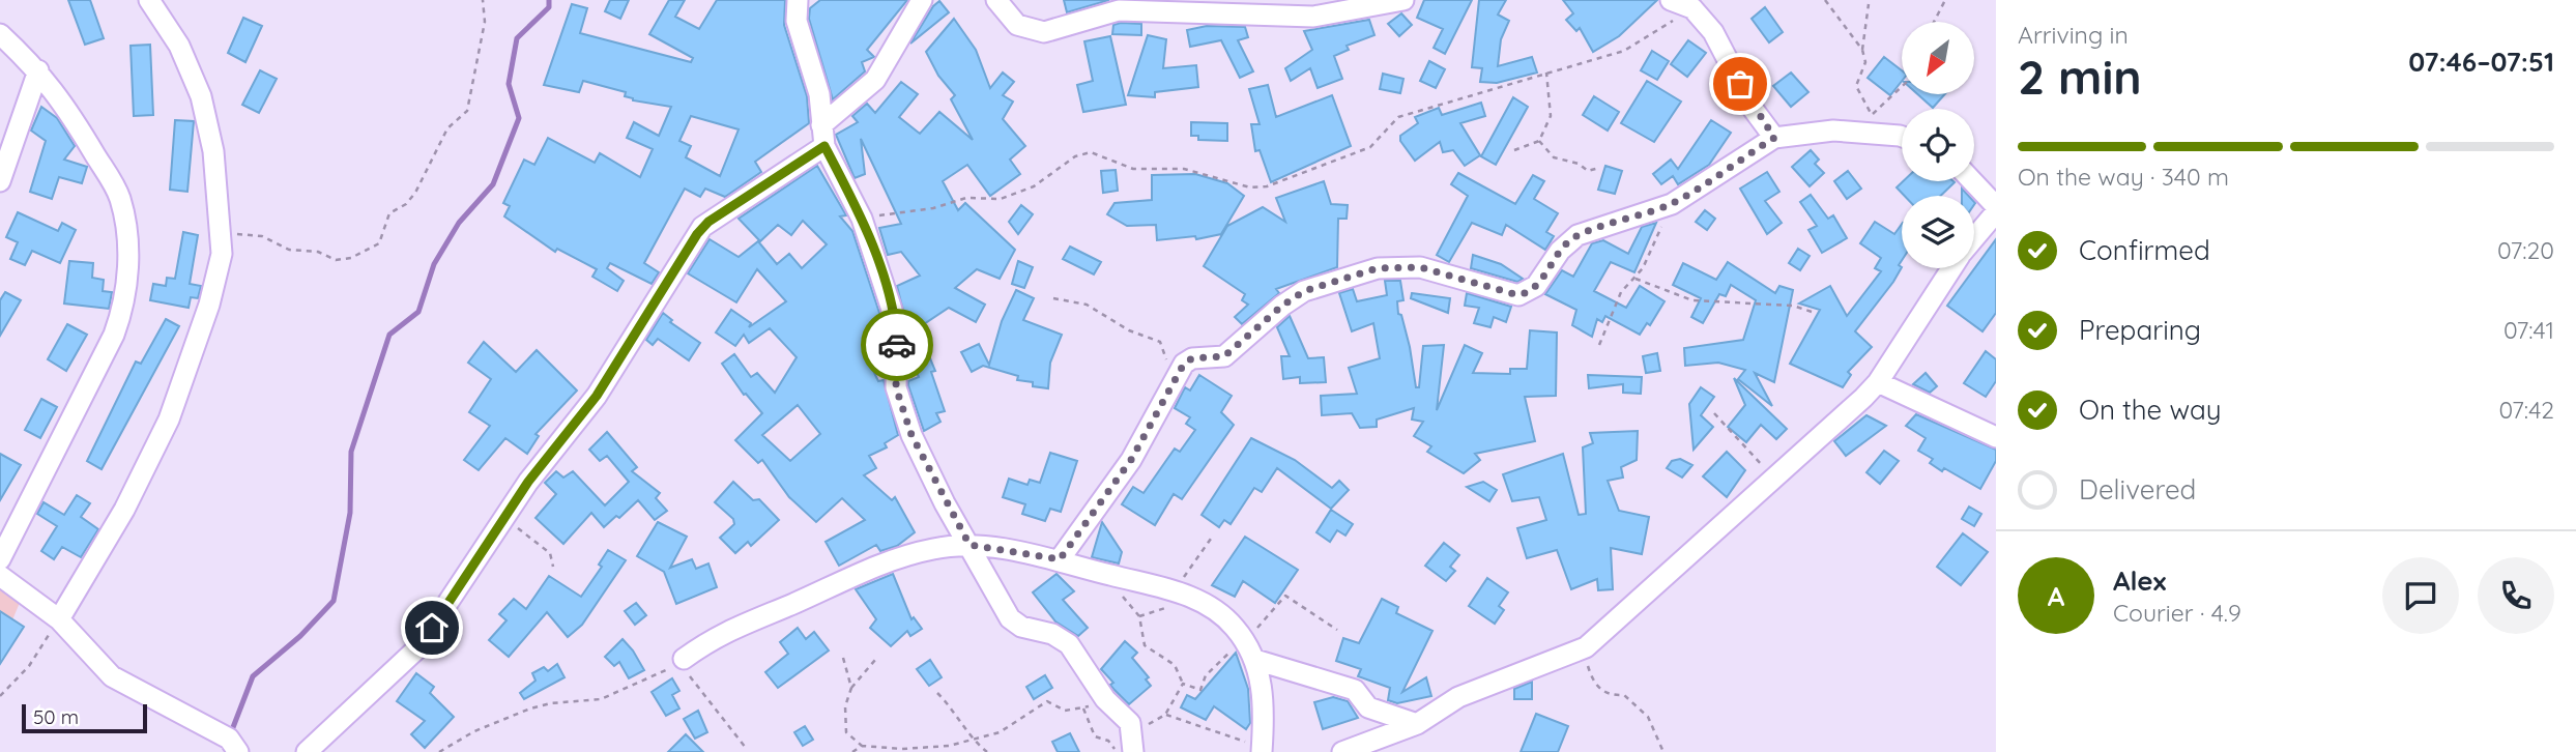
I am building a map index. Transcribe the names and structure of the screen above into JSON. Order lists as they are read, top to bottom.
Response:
{
  "scale_bar": "50 m",
  "north": "bottom left",
  "page": {
    "heading": ["2 min", "Arriving in", "07:46–07:51"],
    "panel": ["Alex", "Courier · 4.9"],
    "bar": "On the way · 340 m",
    "list": [
      ["Confirmed", "07:20"],
      ["Preparing", "07:41"],
      ["On the way", "07:42"],
      "Delivered"
    ],
    "round": "A",
    "scale": "50 m"
  }
}
